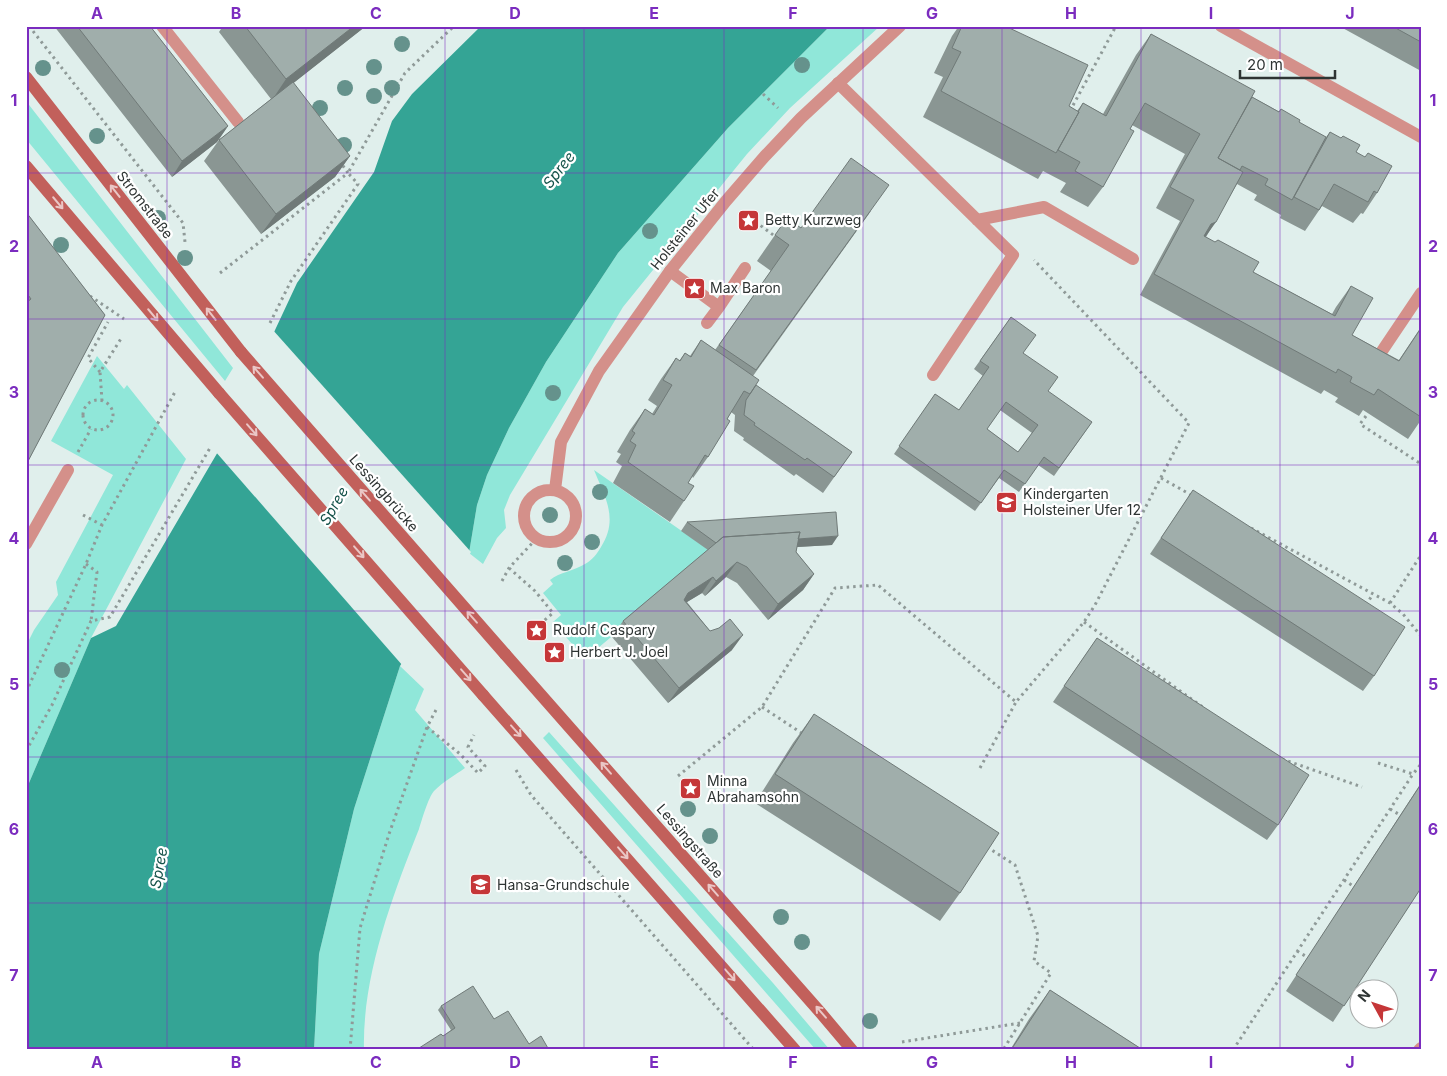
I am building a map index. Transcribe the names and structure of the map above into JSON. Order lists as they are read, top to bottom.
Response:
{
  "streets": {
    "main road": ["Stromstraße", "Lessingbrücke", "Lessingstraße"],
    "street": ["Holsteiner Ufer"]
  },
  "crossings": [
    ["Stromstraße", "Lessingbrücke"],
    ["Lessingbrücke", "Lessingstraße"]
  ],
  "water": ["Spree"],
  "places": {
    "place": [
      "Betty Kurzweg",
      "Max Baron",
      "Rudolf Caspary",
      "Herbert J. Joel",
      "Minna Abrahamsohn"
    ],
    "school or university": ["Kindergarten Holsteiner Ufer 12", "Hansa-Grundschule"]
  },
  "scale_bar": "20 m",
  "north": "top left",
  "grid": {
    "columns": [
      "A",
      "B",
      "C",
      "D",
      "E",
      "F",
      "G",
      "H",
      "I",
      "J"
    ],
    "rows": [
      "1",
      "2",
      "3",
      "4",
      "5",
      "6",
      "7"
    ]
  }
}
